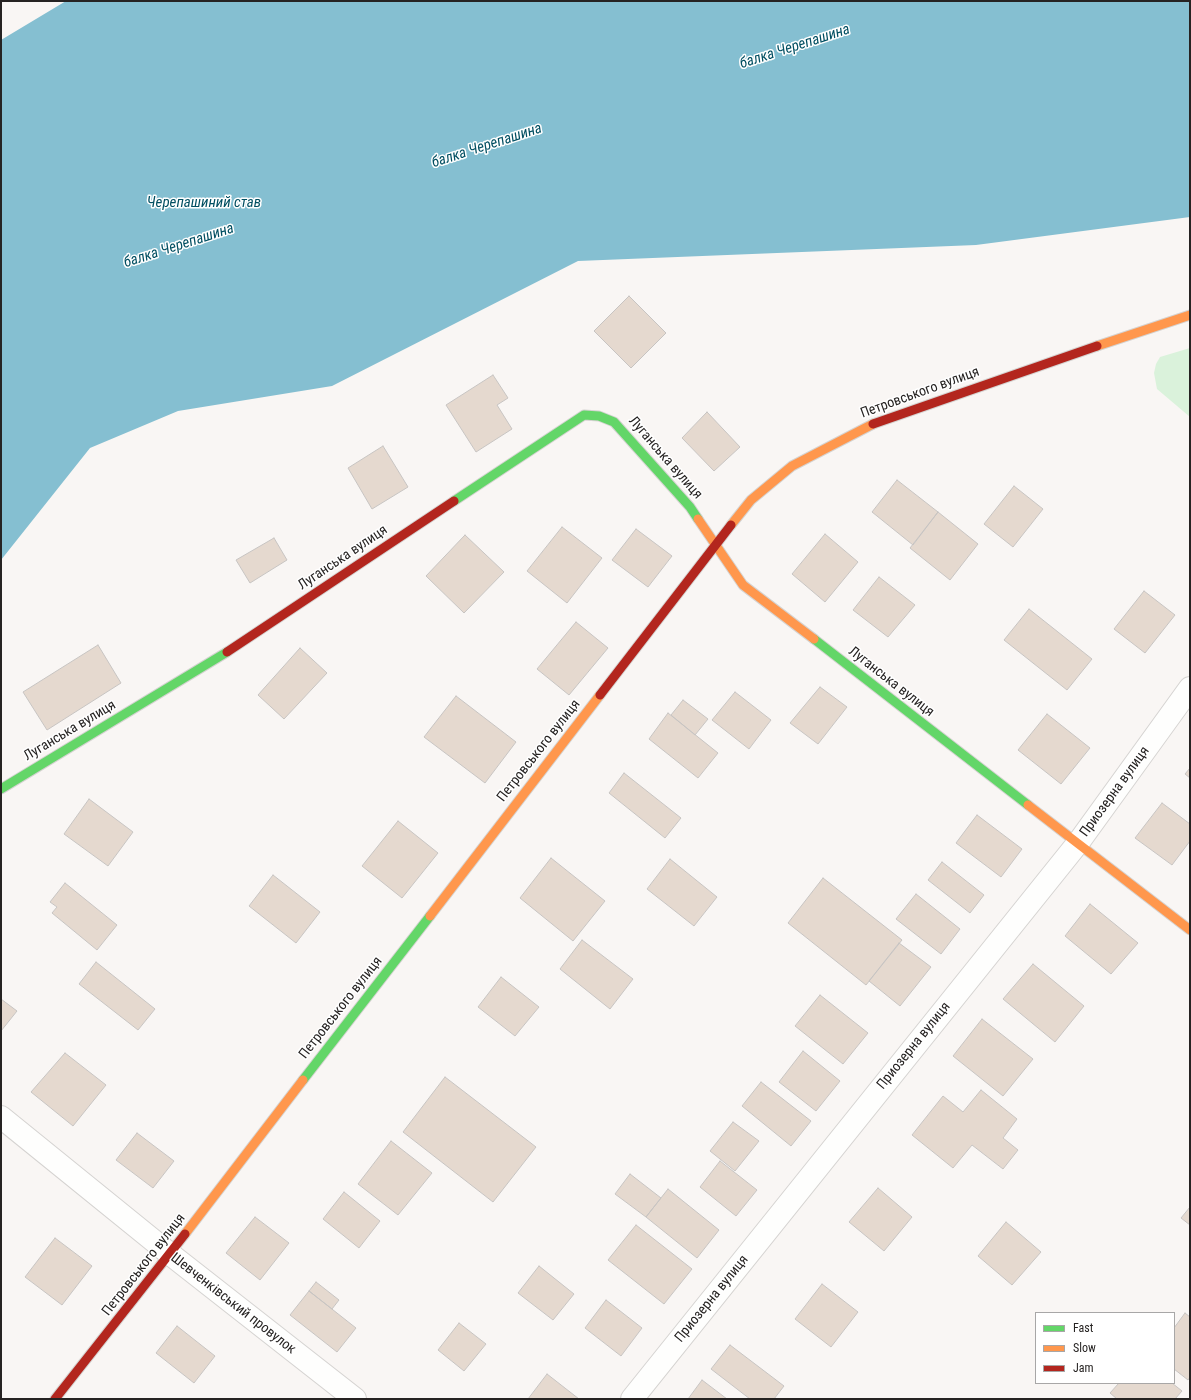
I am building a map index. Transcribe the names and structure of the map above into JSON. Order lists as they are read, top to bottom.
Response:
{
  "streets": {
    "main road": ["Петровського вулиця", "Луганська вулиця"],
    "street": ["Приозерна вулиця", "Шевченківський провулок"]
  },
  "crossings": [
    ["Петровського вулиця", "Луганська вулиця"],
    ["Петровського вулиця", "Шевченківський провулок"],
    ["Луганська вулиця", "Приозерна вулиця"]
  ],
  "water": ["балка Черепашина", "Черепашиний став"],
  "legend": ["Fast", "Slow", "Jam"]
}
